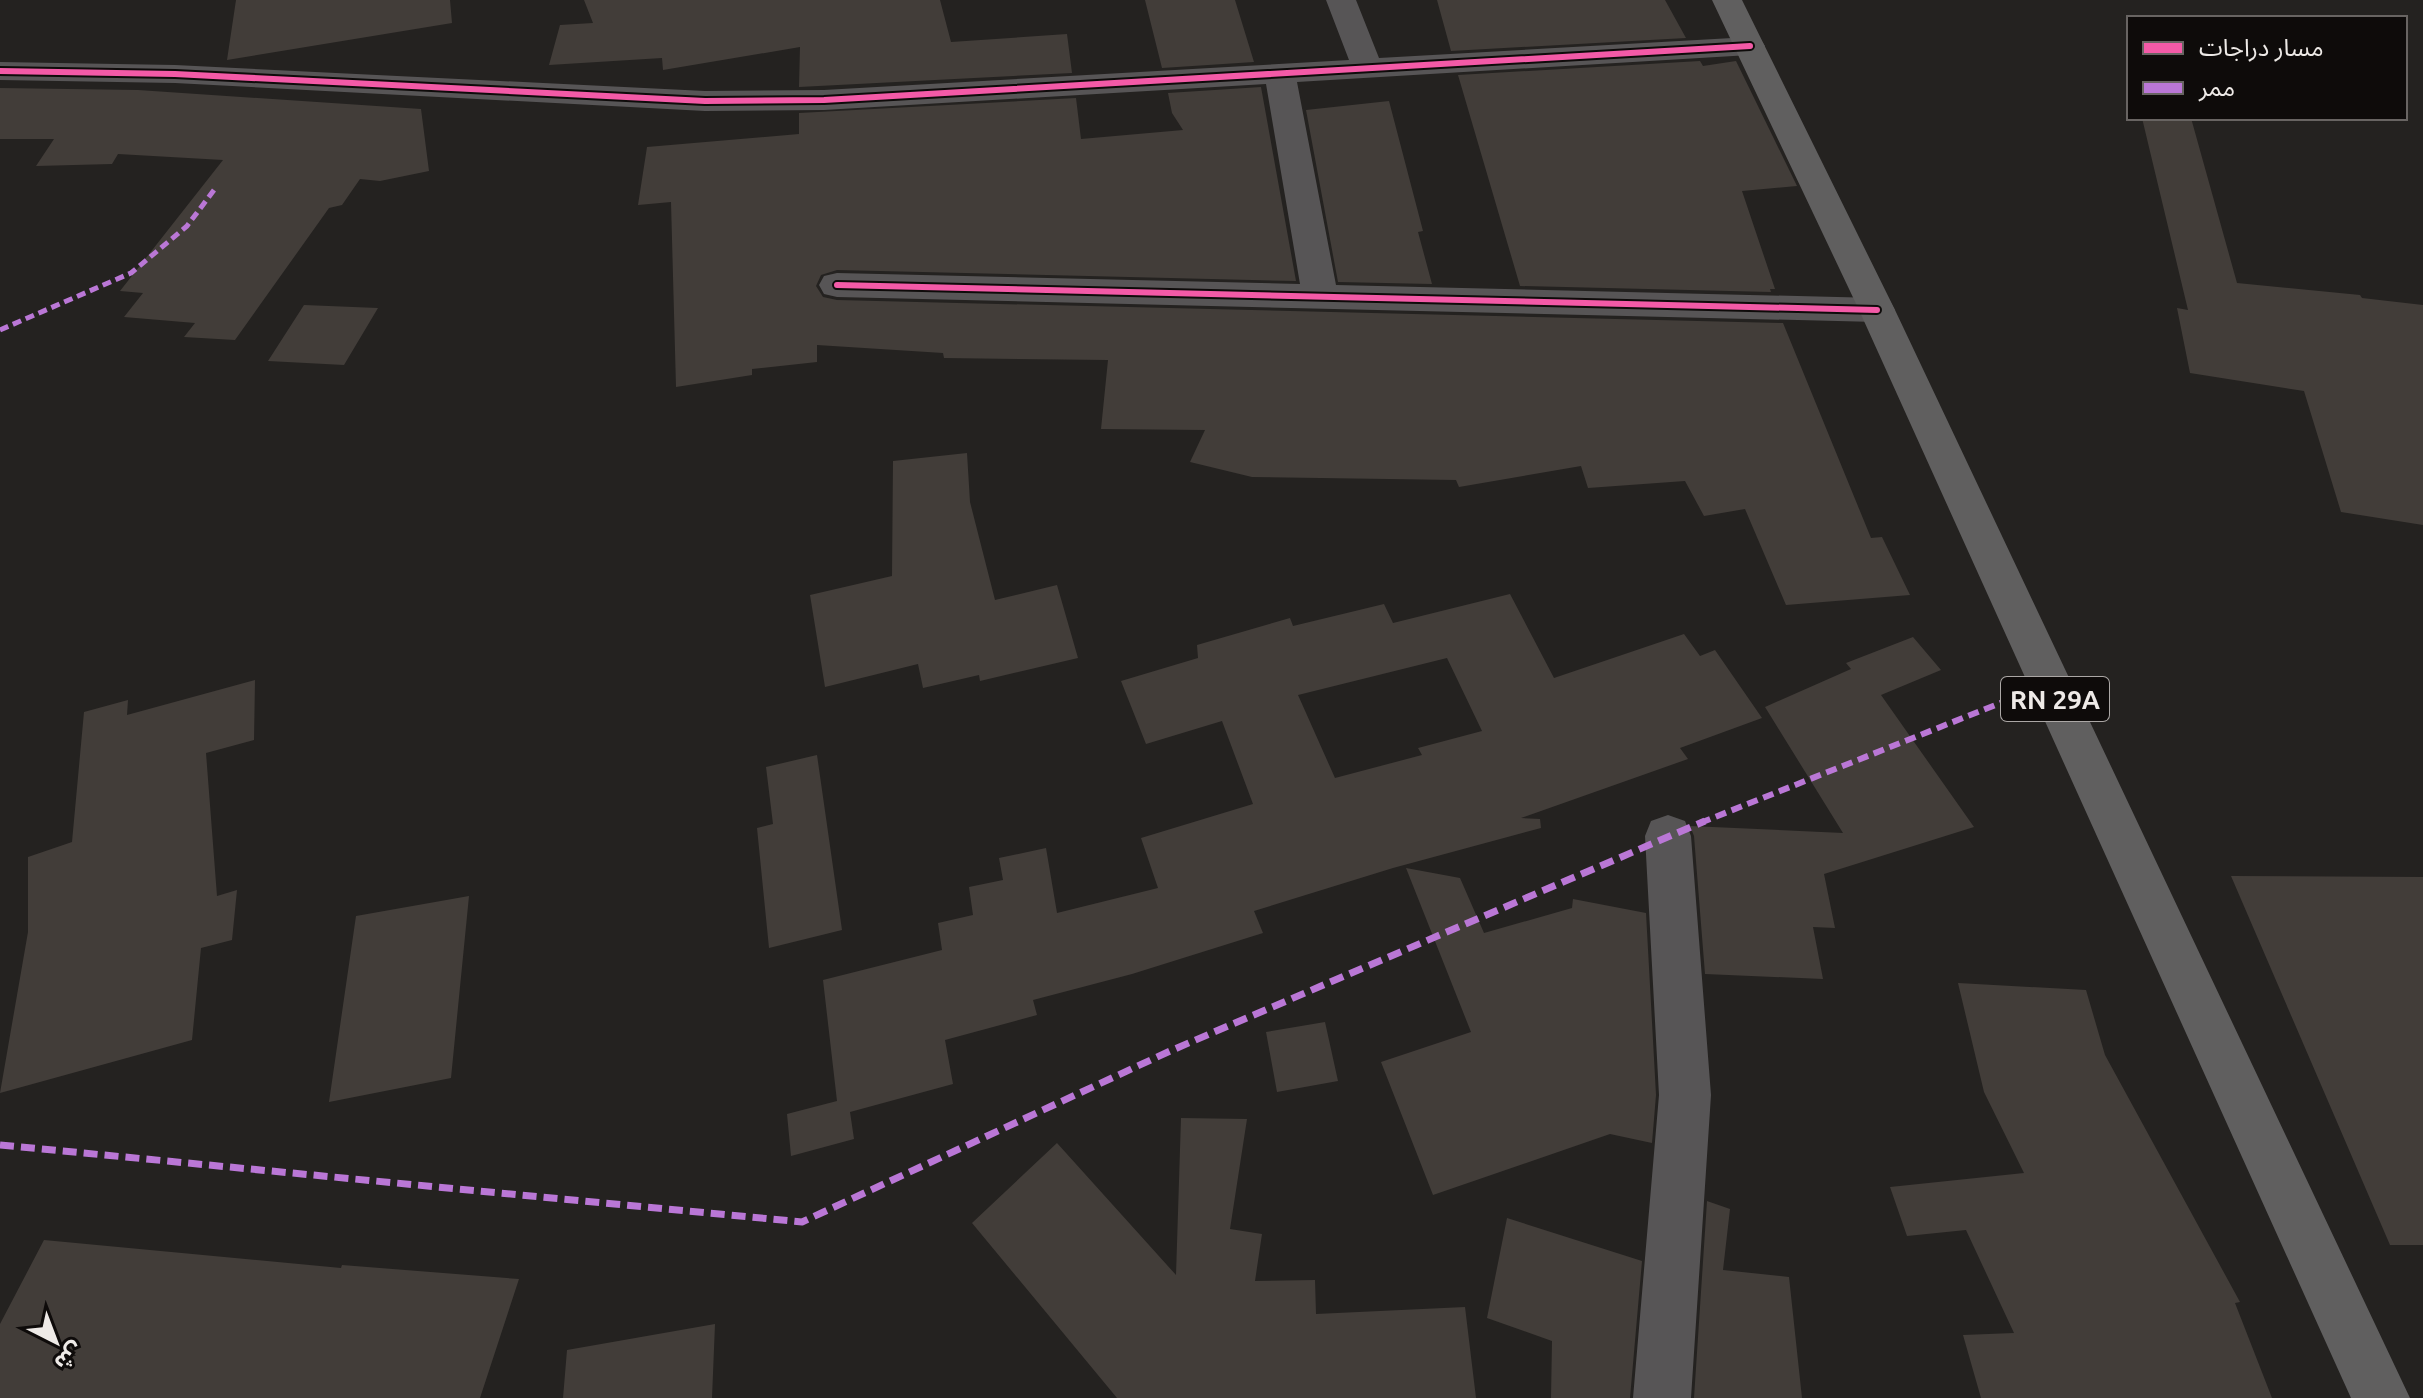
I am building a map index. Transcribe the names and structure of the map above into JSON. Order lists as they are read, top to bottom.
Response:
{
  "streets": {
    "main road": ["RN 29A"]
  },
  "legend": ["مسار دراجات", "ممر"],
  "north": "bottom right"
}
